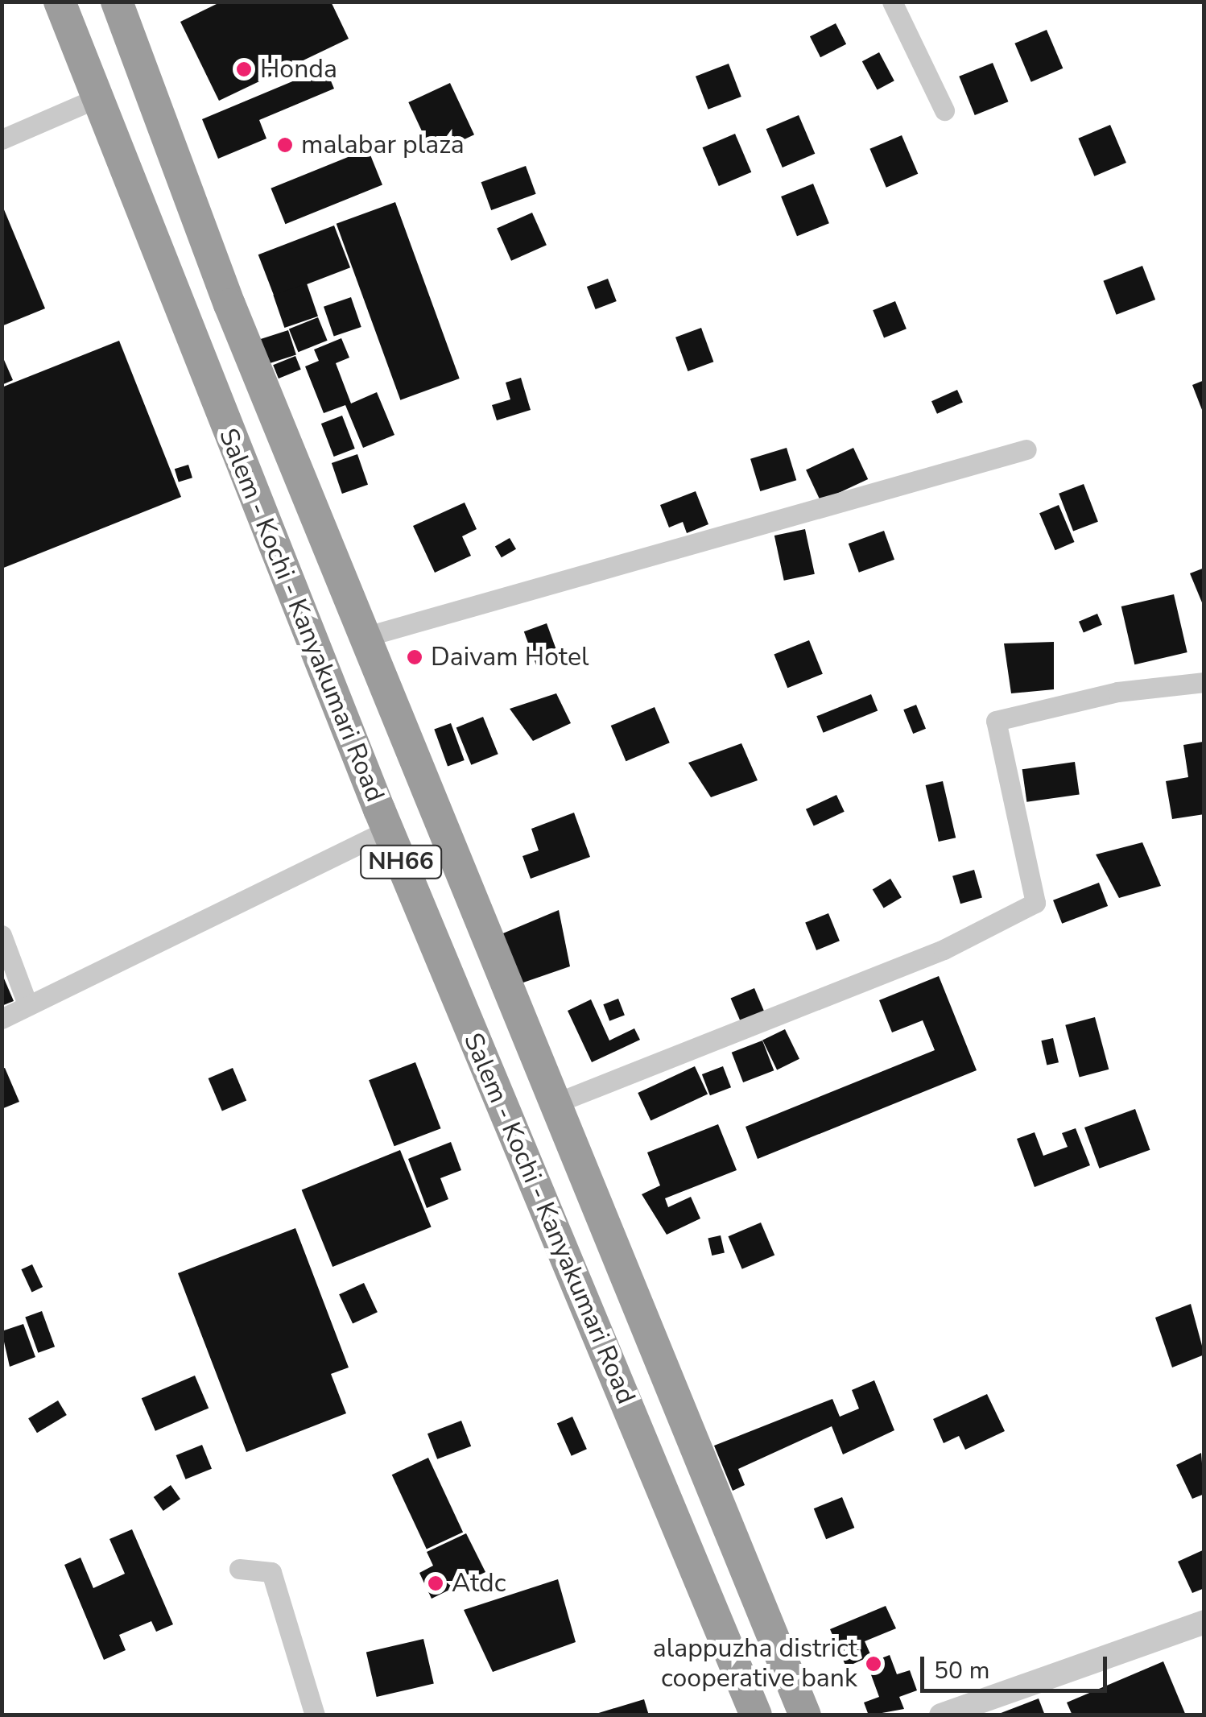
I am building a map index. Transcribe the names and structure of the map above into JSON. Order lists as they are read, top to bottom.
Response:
{
  "streets": {
    "highway": ["Salem - Kochi - Kanyakumari Road", "NH66"]
  },
  "places": [
    "Honda",
    "malabar plaza",
    "Daivam Hotel",
    "Atdc",
    "alappuzha district cooperative bank"
  ],
  "scale_bar": "50 m"
}
